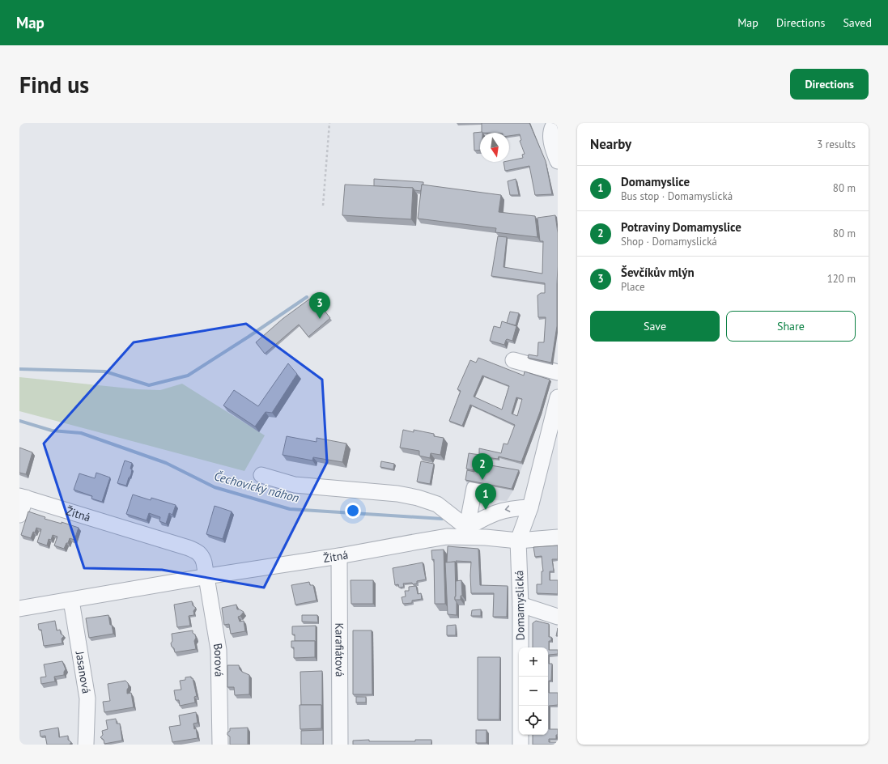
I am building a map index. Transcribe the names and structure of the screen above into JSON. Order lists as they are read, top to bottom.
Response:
{
  "streets": {
    "street": [
      "Žitná",
      "Domamyslická",
      "Karafiátová",
      "Borová",
      "Jasanová"
    ]
  },
  "crossings": [
    ["Žitná", "Domamyslická"],
    ["Žitná", "Karafiátová"],
    ["Žitná", "Borová"],
    ["Žitná", "Jasanová"]
  ],
  "water": ["Čechovický náhon"],
  "north": "bottom",
  "page": {
    "header": "Map",
    "nav": ["Map", "Directions", "Saved"],
    "buttons": [
      "Directions",
      ["Save", "Share"]
    ],
    "title": "Find us",
    "heading": ["Nearby", "3 results"],
    "list": [
      {
        "mark": "1",
        "name": "Domamyslice",
        "note": "Bus stop · Domamyslická",
        "value": "80 m"
      },
      {
        "mark": "2",
        "name": "Potraviny Domamyslice",
        "note": "Shop · Domamyslická",
        "value": "80 m"
      },
      {
        "mark": "3",
        "name": "Ševčíkův mlýn",
        "note": "Place",
        "value": "120 m"
      }
    ],
    "pins": ["3", "2", "1"],
    "map_buttons": ["+", "−"]
  }
}
